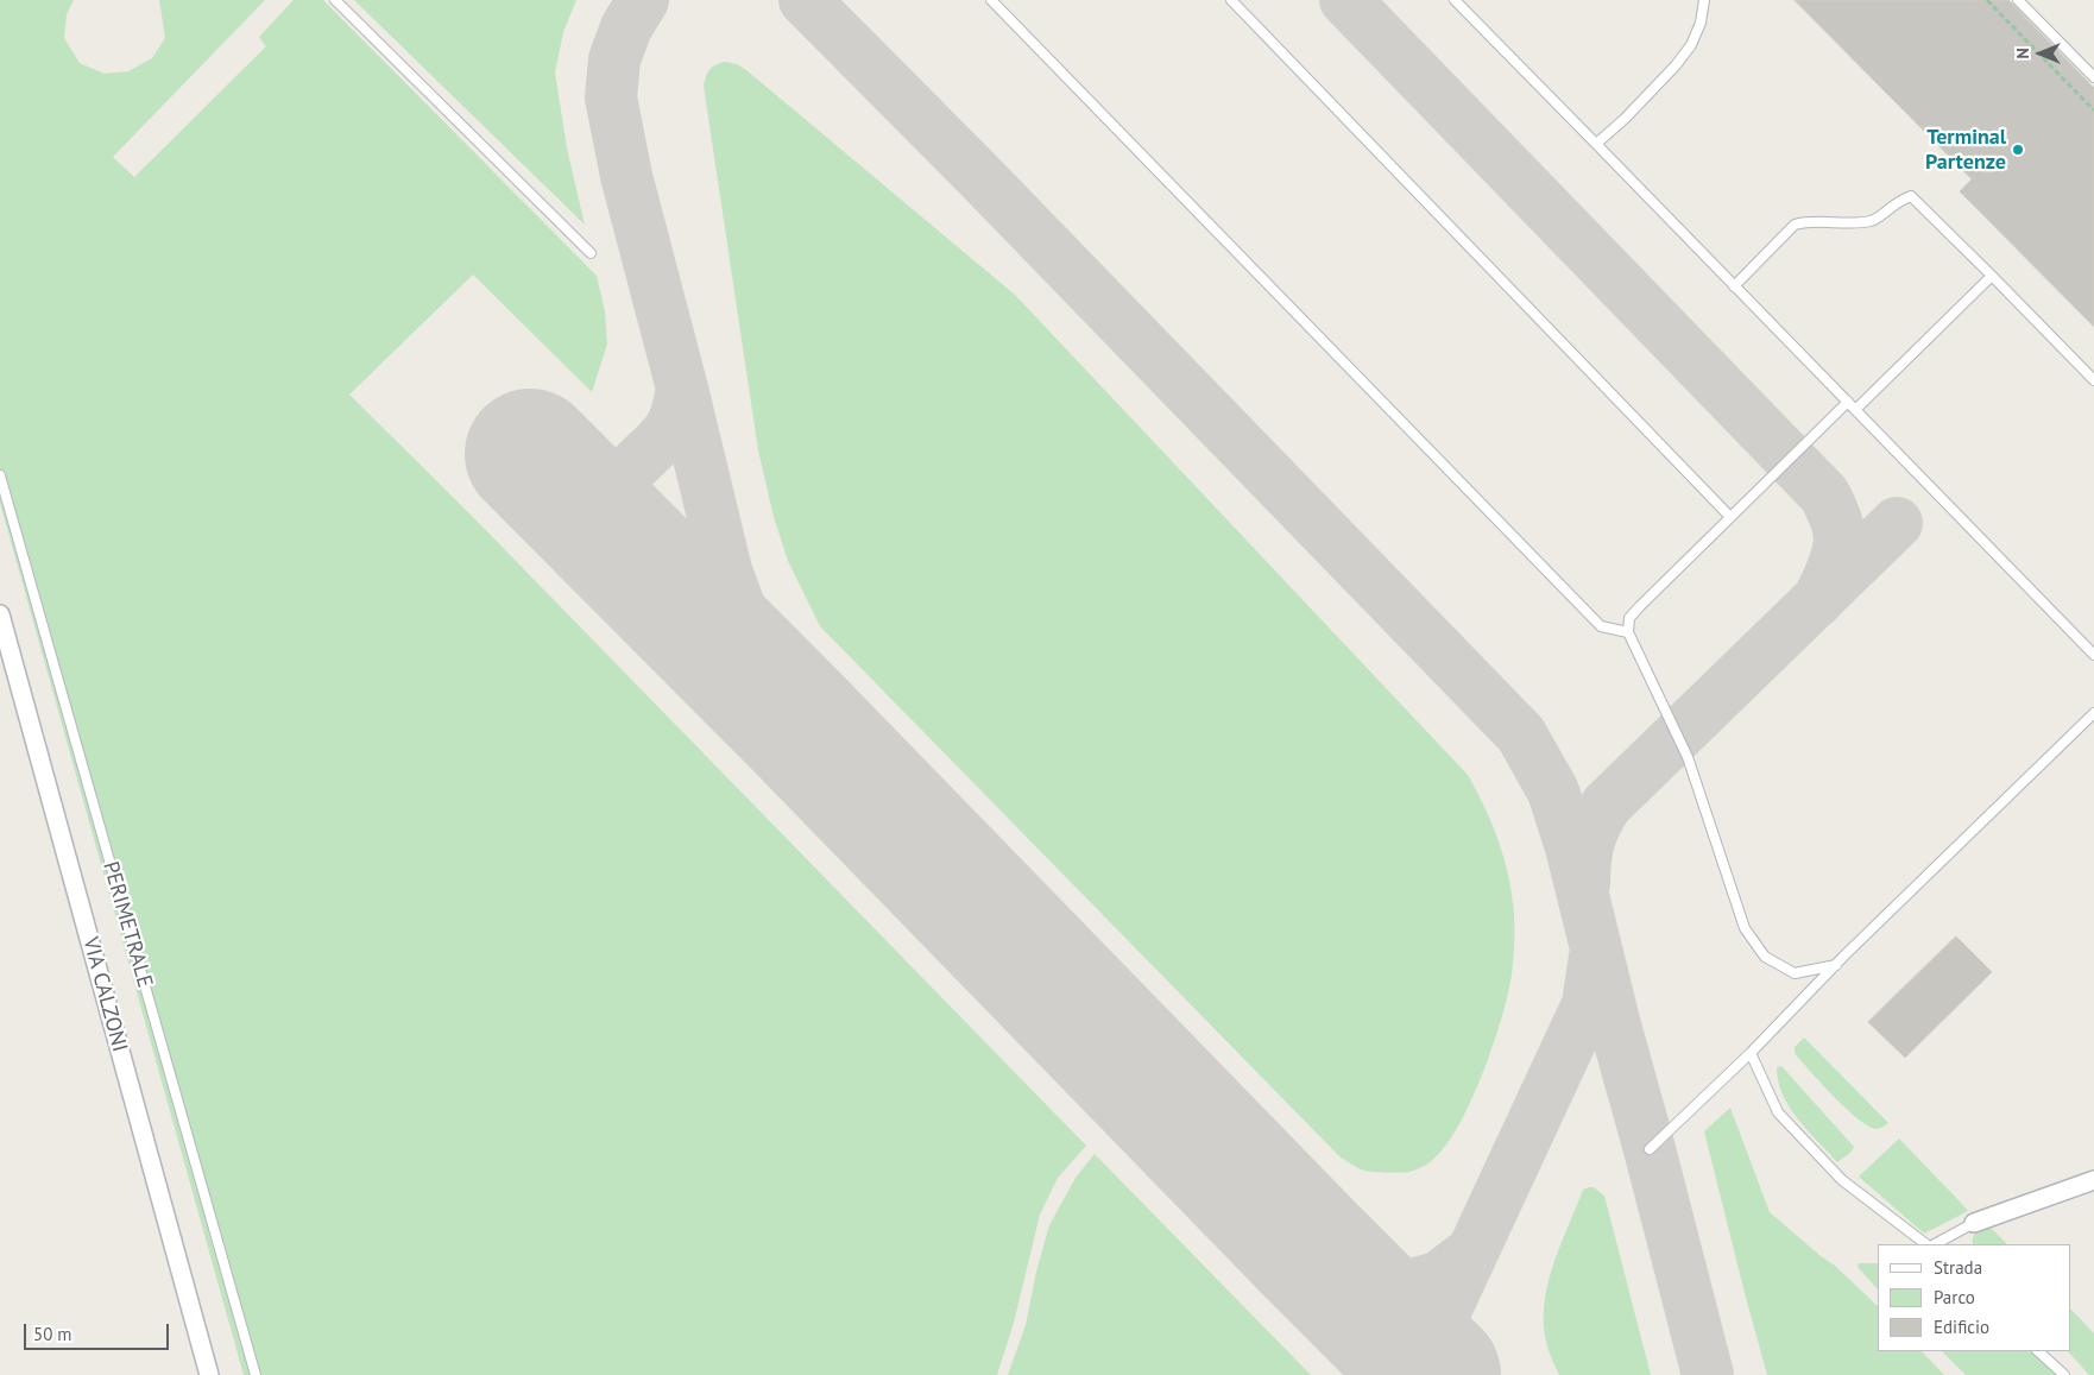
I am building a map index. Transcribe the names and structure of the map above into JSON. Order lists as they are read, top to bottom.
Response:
{
  "streets": {
    "street": ["VIA CALZONI"],
    "lane": ["PERIMETRALE"]
  },
  "places": ["Terminal Partenze"],
  "legend": ["Strada", "Parco", "Edificio"],
  "scale_bar": "50 m",
  "north": "left"
}
